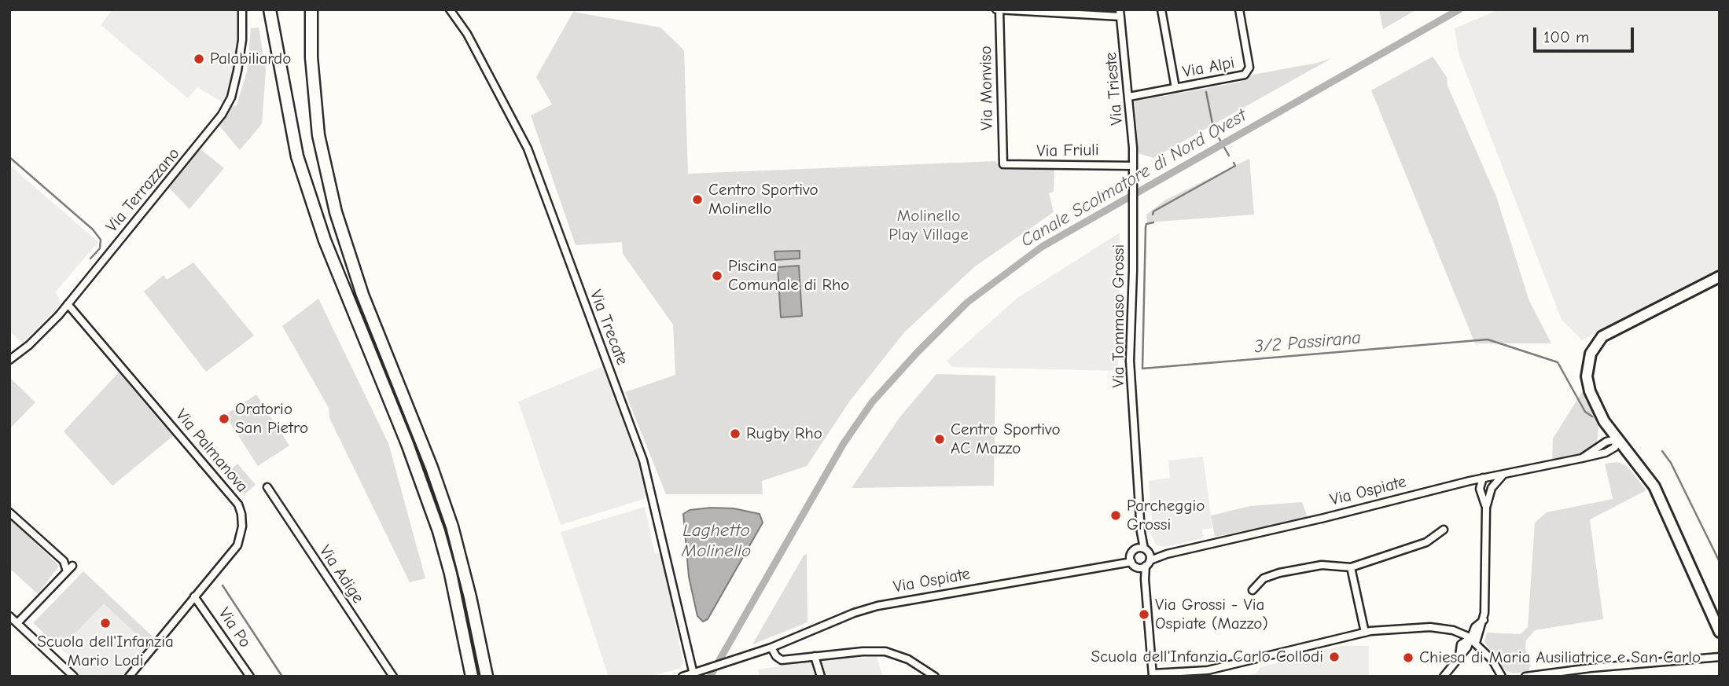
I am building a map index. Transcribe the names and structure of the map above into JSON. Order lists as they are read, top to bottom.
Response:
{
  "streets": {
    "street": [
      "Via Alpi",
      "Via Monviso",
      "Via Trieste",
      "Via Friuli",
      "Via Terrazzano",
      "Via Tommaso Grossi",
      "Via Trecate",
      "Via Palmanova",
      "Via Ospiate",
      "Via Adige",
      "Via Po"
    ]
  },
  "crossings": [
    ["Via Monviso", "Via Friuli"],
    ["Via Trieste", "Via Friuli"],
    ["Via Trieste", "Via Tommaso Grossi"],
    ["Via Friuli", "Via Tommaso Grossi"],
    ["Via Terrazzano", "Via Palmanova"],
    ["Via Trecate", "Via Ospiate"],
    ["Via Palmanova", "Via Po"]
  ],
  "water": ["Canale Scolmatore di Nord Ovest", "3/2 Passirana", "Laghetto Molinello"],
  "parks": ["Molinello Play Village"],
  "places": [
    "Palabiliardo",
    "Centro Sportivo Molinello",
    "Piscina Comunale di Rho",
    "Oratorio San Pietro",
    "Rugby Rho",
    "Centro Sportivo AC Mazzo",
    "Parcheggio Grossi",
    "Via Grossi - Via Ospiate (Mazzo)",
    "Scuola dell'Infanzia Mario Lodi",
    "Scuola dell'Infanzia Carlo Collodi",
    "Chiesa di Maria Ausiliatrice e San Carlo"
  ],
  "scale_bar": "100 m"
}
